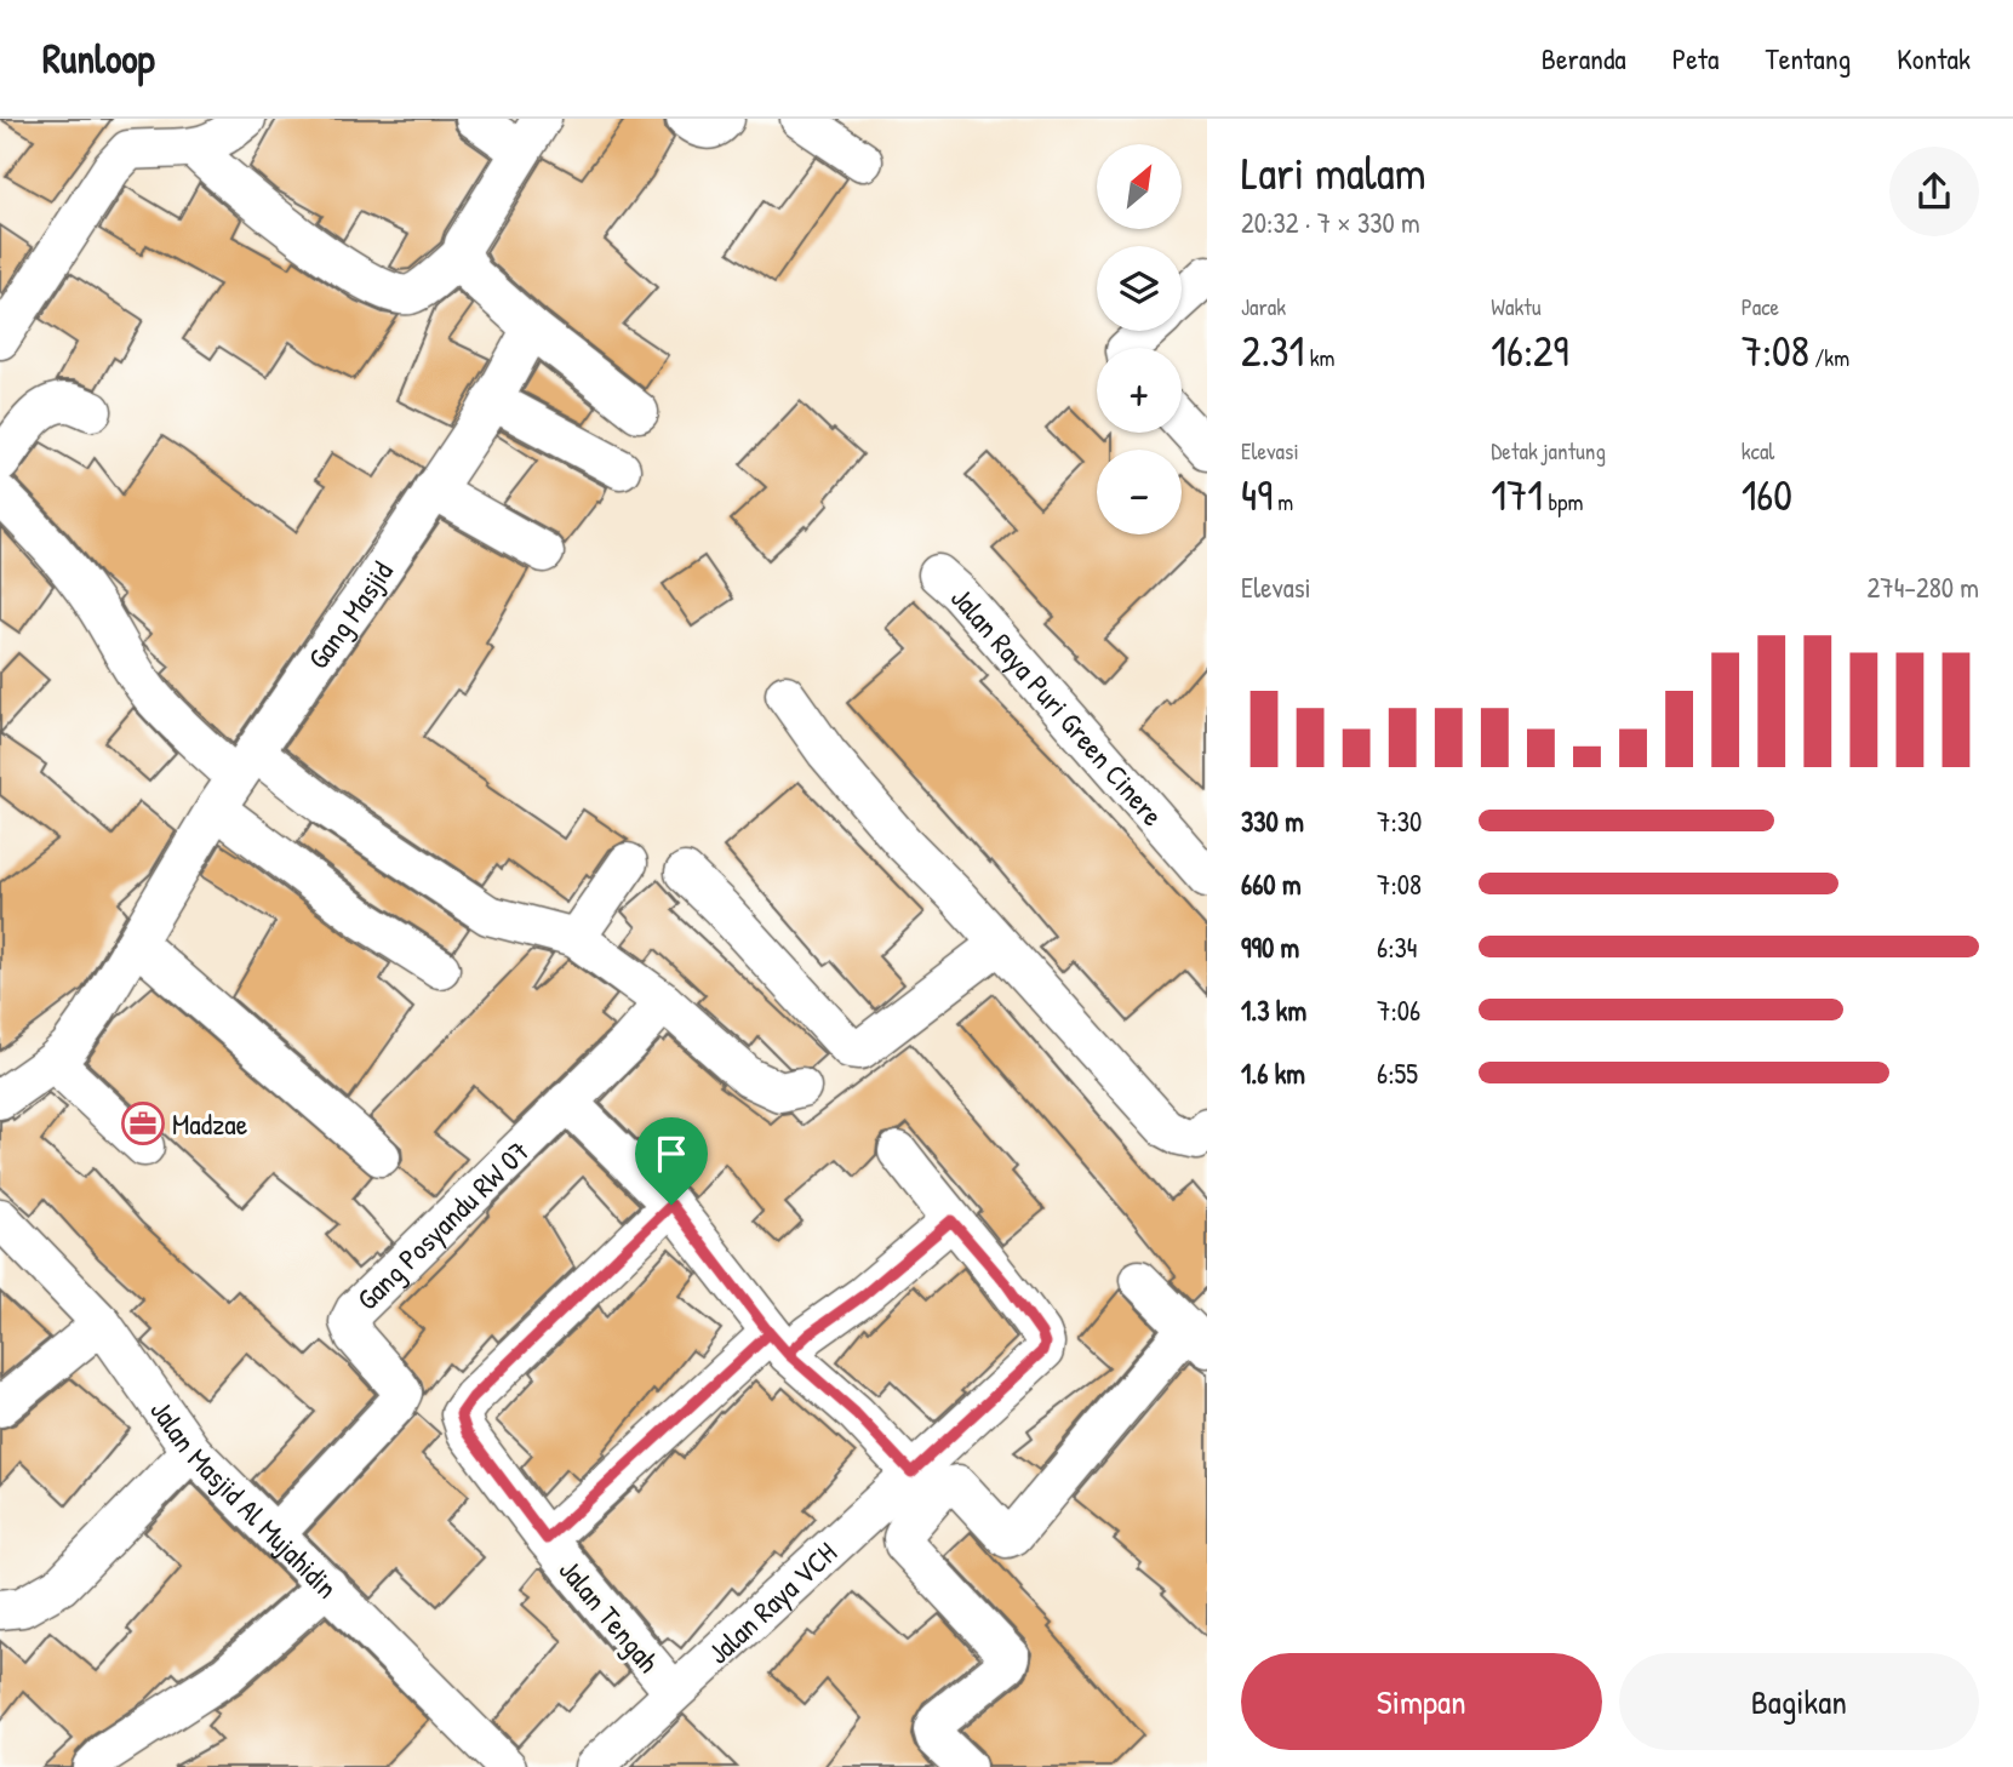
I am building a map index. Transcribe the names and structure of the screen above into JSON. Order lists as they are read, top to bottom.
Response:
{
  "streets": {
    "street": [
      "Gang Masjid",
      "Jalan Raya Puri Green Cinere",
      "Gang Posyandu RW 07",
      "Jalan Masjid Al Mujahidin",
      "Jalan Raya VCH",
      "Jalan Tengah"
    ]
  },
  "crossings": [
    ["Gang Posyandu RW 07", "Jalan Masjid Al Mujahidin"],
    ["Jalan Raya VCH", "Jalan Tengah"]
  ],
  "places": {
    "office": ["Madzae"]
  },
  "north": "top right",
  "page": {
    "header": "Runloop",
    "nav": [
      "Beranda",
      "Peta",
      "Tentang",
      "Kontak"
    ],
    "heading": ["Lari malam", "20:32 · 7 × 330 m"],
    "map_buttons": ["+", "−"],
    "stats": [
      ["Jarak", "2.31 km"],
      ["Waktu", "16:29"],
      ["Pace", "7:08 /km"],
      ["Elevasi", "49 m"],
      ["Detak jantung", "171 bpm"],
      ["kcal", "160"]
    ],
    "chart": ["Elevasi", "274–280 m"],
    "list": [
      {
        "name": "330 m",
        "note": "7:30"
      },
      {
        "name": "660 m",
        "note": "7:08"
      },
      {
        "name": "990 m",
        "note": "6:34"
      },
      {
        "name": "1.3 km",
        "note": "7:06"
      },
      {
        "name": "1.6 km",
        "note": "6:55"
      }
    ],
    "buttons": ["Simpan", "Bagikan"]
  }
}
